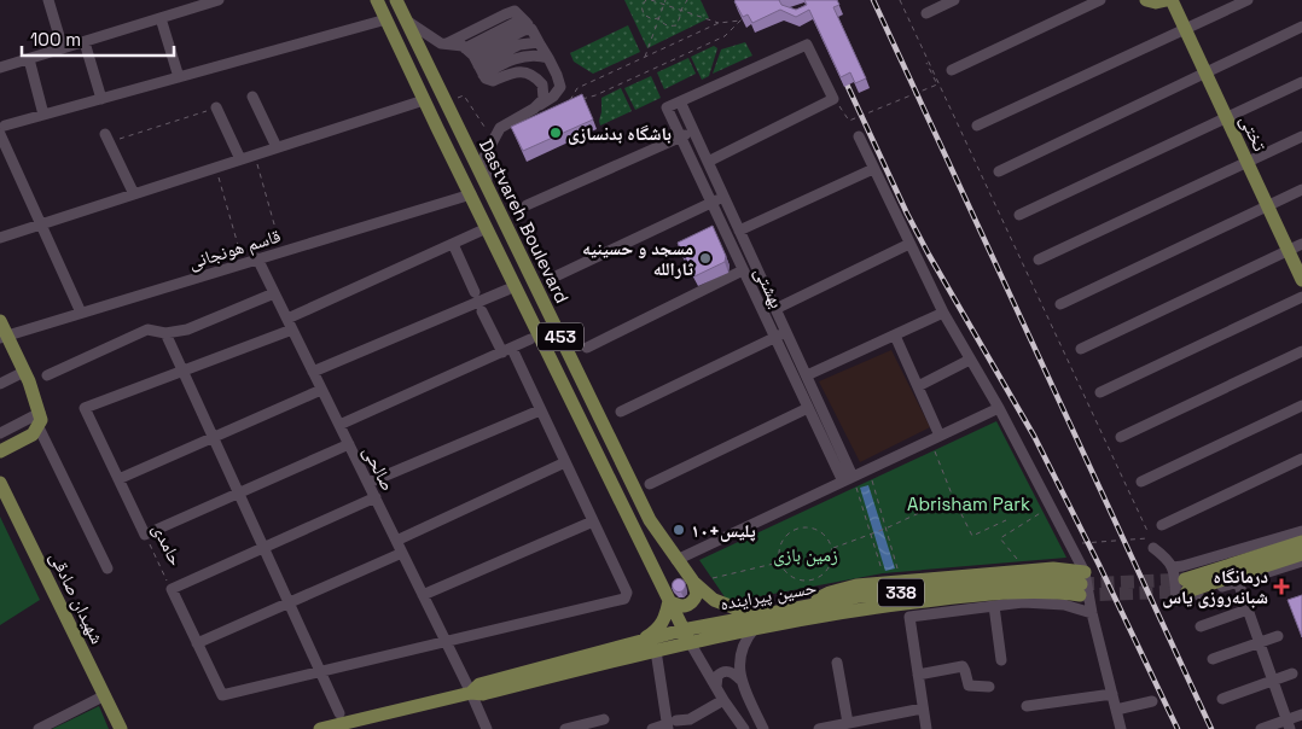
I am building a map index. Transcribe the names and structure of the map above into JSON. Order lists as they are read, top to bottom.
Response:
{
  "streets": {
    "main road": [
      "تختی",
      "Dastvareh Boulevard",
      "453",
      "338",
      "حسین پیراینده",
      "شهیدان صادقی"
    ],
    "street": [
      "قاسم هونجانی",
      "بهشتی",
      "صالحی",
      "حامدی"
    ]
  },
  "crossings": [
    ["Dastvareh Boulevard", "قاسم هونجانی"],
    ["Dastvareh Boulevard", "حسین پیراینده"],
    ["قاسم هونجانی", "صالحی"],
    ["صالحی", "حسین پیراینده"]
  ],
  "parks": ["Abrisham Park", "زمین بازی"],
  "places": {
    "other": ["باشگاه بدنسازی", "مسجد و حسینیه ثارالله", "پلیس+۱۰"],
    "health": ["درمانگاه شبانه‌روزی یاس"]
  },
  "scale_bar": "100 m"
}
